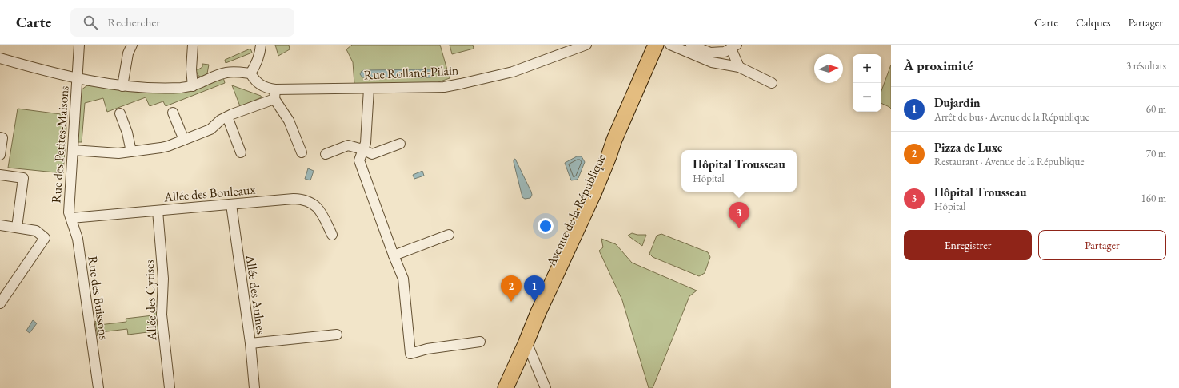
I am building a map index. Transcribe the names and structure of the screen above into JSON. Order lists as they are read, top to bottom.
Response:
{
  "streets": {
    "main road": ["Avenue de la République"],
    "street": [
      "Rue Rolland-Pilain",
      "Rue des Petites-Maisons",
      "Allée des Bouleaux",
      "Allée des Aulnes",
      "Rue des Buissons",
      "Allée des Cytises"
    ]
  },
  "crossings": [
    ["Rue des Petites-Maisons", "Allée des Bouleaux"],
    ["Rue des Petites-Maisons", "Rue des Buissons"],
    ["Allée des Bouleaux", "Allée des Aulnes"],
    ["Allée des Bouleaux", "Rue des Buissons"],
    ["Allée des Bouleaux", "Allée des Cytises"]
  ],
  "north": "right",
  "page": {
    "header": "Carte",
    "search": "Rechercher",
    "nav": ["Carte", "Calques", "Partager"],
    "heading": ["À proximité", "3 résultats"],
    "map_buttons": ["+", "−"],
    "list": [
      {
        "mark": "1",
        "name": "Dujardin",
        "note": "Arrêt de bus · Avenue de la République",
        "value": "60 m"
      },
      {
        "mark": "2",
        "name": "Pizza de Luxe",
        "note": "Restaurant · Avenue de la République",
        "value": "70 m"
      },
      {
        "mark": "3",
        "name": "Hôpital Trousseau",
        "note": "Hôpital",
        "value": "160 m"
      }
    ],
    "popup": ["Hôpital Trousseau", "Hôpital"],
    "pins": ["3", "1", "2"],
    "buttons": ["Enregistrer", "Partager"]
  }
}
